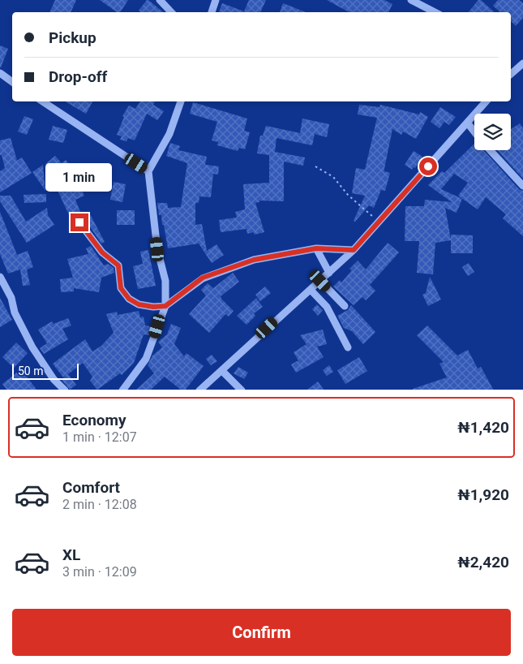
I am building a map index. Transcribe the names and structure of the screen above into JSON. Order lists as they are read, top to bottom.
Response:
{
  "scale_bar": "50 m",
  "page": {
    "banner": ["Pickup", "Drop-off"],
    "bubble": "1 min",
    "scale": "50 m",
    "list": [
      {
        "name": "Economy",
        "note": "1 min · 12:07",
        "value": "₦1,420"
      },
      {
        "name": "Comfort",
        "note": "2 min · 12:08",
        "value": "₦1,920"
      },
      {
        "name": "XL",
        "note": "3 min · 12:09",
        "value": "₦2,420"
      }
    ],
    "buttons": "Confirm"
  }
}
